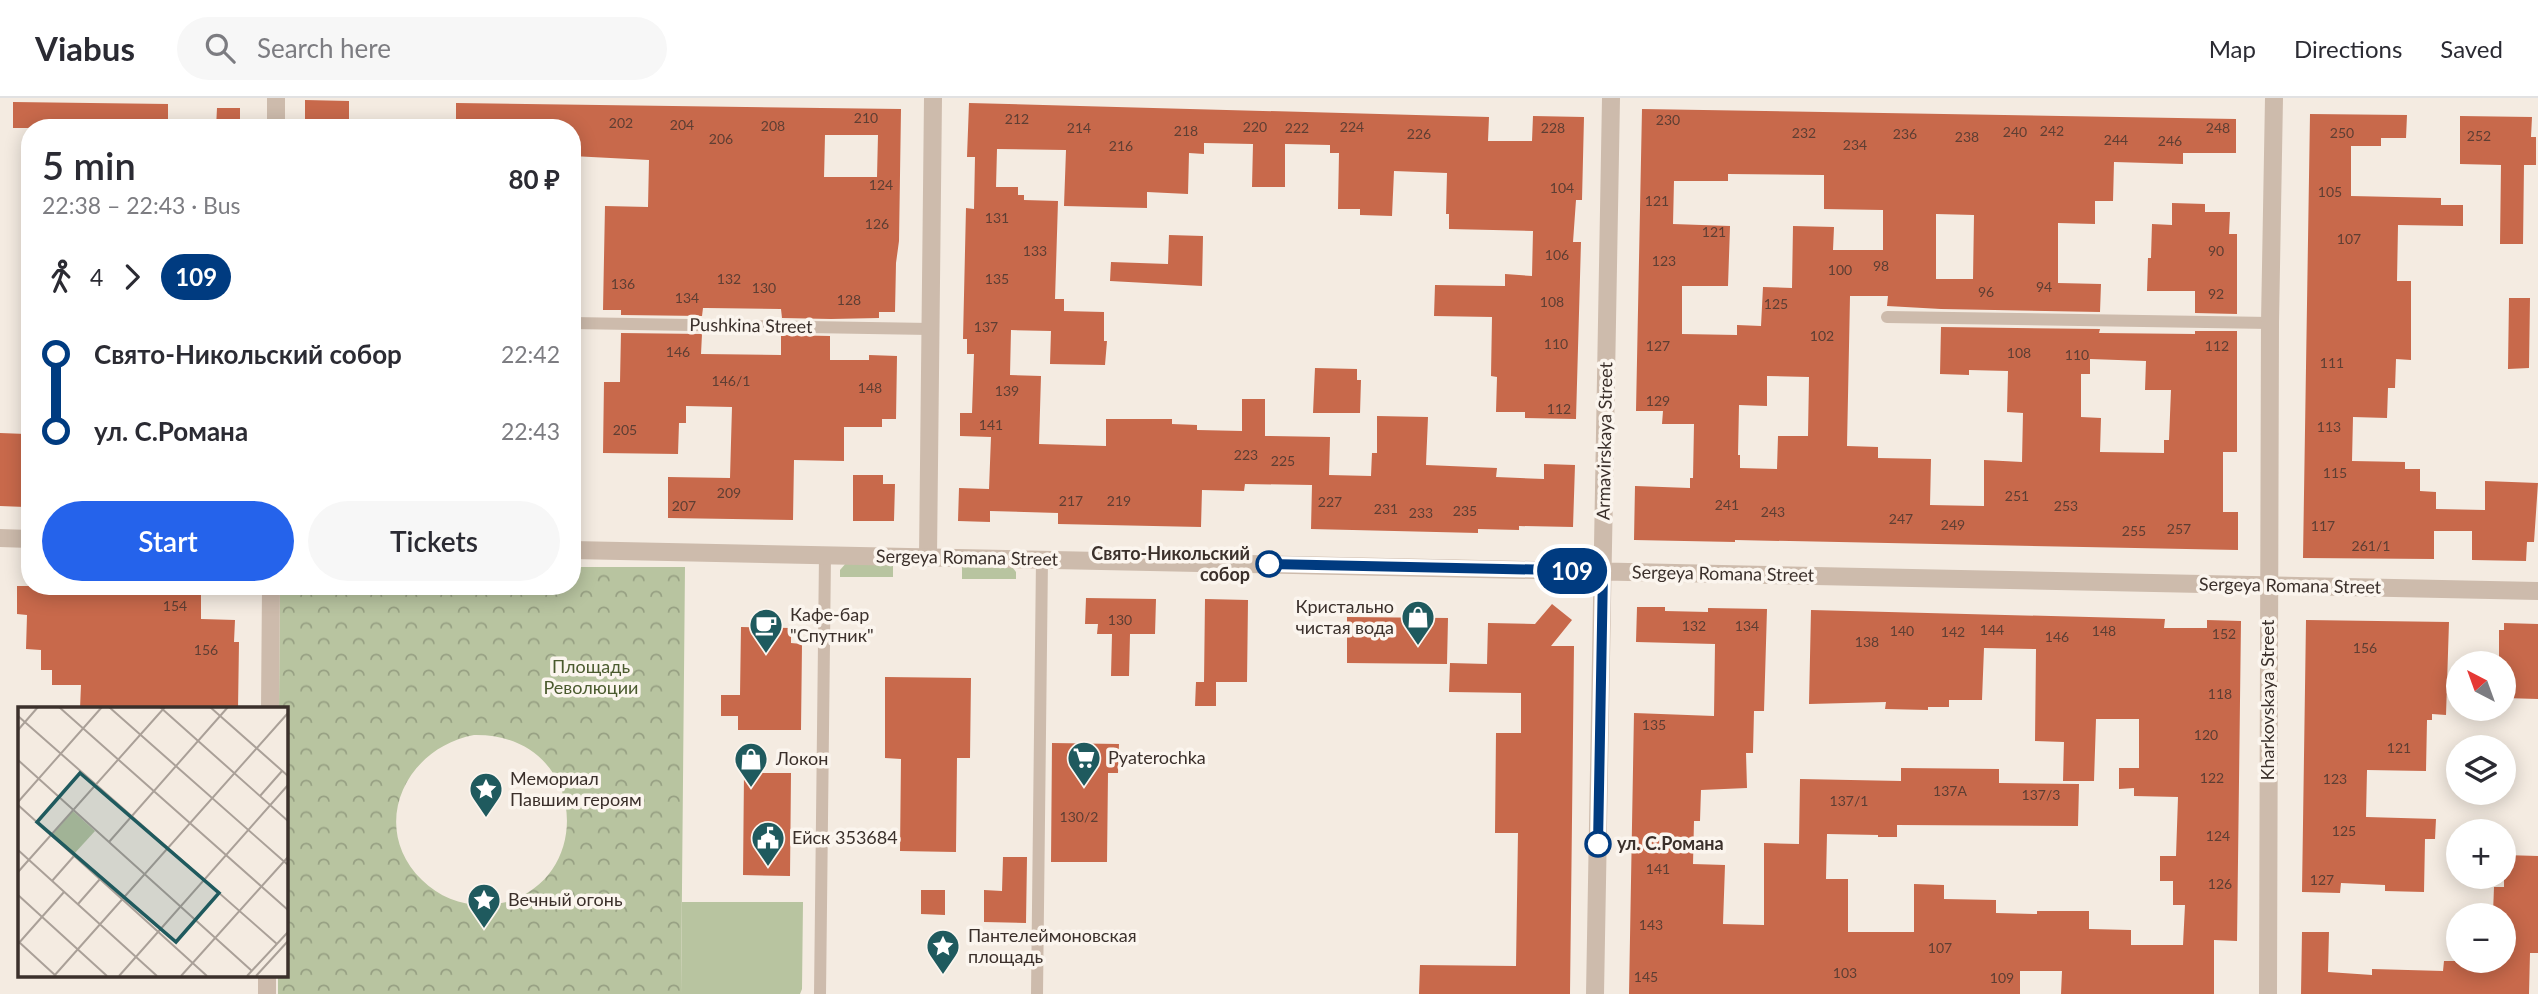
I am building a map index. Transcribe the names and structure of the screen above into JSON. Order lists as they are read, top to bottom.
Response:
{
  "streets": {
    "street": ["Armavirskaya Street", "Sergeya Romana Street", "Kharkovskaya Street"],
    "lane": ["Pushkina Street"]
  },
  "crossings": [
    ["Armavirskaya Street", "Sergeya Romana Street"],
    ["Sergeya Romana Street", "Kharkovskaya Street"]
  ],
  "parks": ["Площадь Революции"],
  "places": {
    "other": ["Свято-Никольский собор", "ул. С.Романа"],
    "shop": ["Кристально чистая вода", "Локон"],
    "cafe": ["Кафе-бар \"Спутник\""],
    "supermarket": ["Pyaterochka"],
    "place": ["Мемориал Павшим героям", "Вечный огонь", "Пантелеймоновская площадь"],
    "public building": ["Ейск 353684"]
  },
  "lines": ["bus line 109"],
  "house_numbers": [
    "210",
    "212",
    "230",
    "202",
    "204",
    "208",
    "220",
    "224",
    "214",
    "222",
    "228",
    "248",
    "218",
    "242",
    "240",
    "232",
    "250",
    "226",
    "236",
    "252",
    "238",
    "206",
    "244",
    "246",
    "234",
    "216",
    "124",
    "104",
    "105",
    "121",
    "131",
    "126",
    "121",
    "107",
    "133",
    "90",
    "106",
    "123",
    "98",
    "100",
    "132",
    "135",
    "136",
    "94",
    "130",
    "96",
    "92",
    "134",
    "128",
    "108",
    "125",
    "137",
    "102",
    "110",
    "127",
    "112",
    "146",
    "108",
    "110",
    "111",
    "146/1",
    "148",
    "139",
    "129",
    "112",
    "141",
    "113",
    "205",
    "223",
    "225",
    "115",
    "209",
    "251",
    "217",
    "219",
    "227",
    "241",
    "207",
    "253",
    "231",
    "235",
    "243",
    "233",
    "247",
    "249",
    "117",
    "257",
    "255",
    "261/1",
    "154",
    "130",
    "132",
    "134",
    "144",
    "140",
    "148",
    "142",
    "152",
    "146",
    "138",
    "156",
    "156",
    "118",
    "135",
    "120",
    "121",
    "122",
    "123",
    "137А",
    "137/3",
    "137/1",
    "130/2",
    "125",
    "124",
    "141",
    "127",
    "126",
    "143",
    "107",
    "103",
    "145",
    "109"
  ],
  "north": "top left",
  "page": {
    "header": "Viabus",
    "search": "Search here",
    "nav": ["Map", "Directions", "Saved"],
    "on_map": "109",
    "heading": ["5 min", "22:38 – 22:43 · Bus", "80 ₽"],
    "legs": ["4", "109"],
    "list": [
      {
        "name": "Свято-Никольский собор",
        "value": "22:42"
      },
      {
        "name": "ул. С.Романа",
        "value": "22:43"
      }
    ],
    "buttons": ["Start", "Tickets"],
    "map_buttons": ["+", "−"]
  }
}
